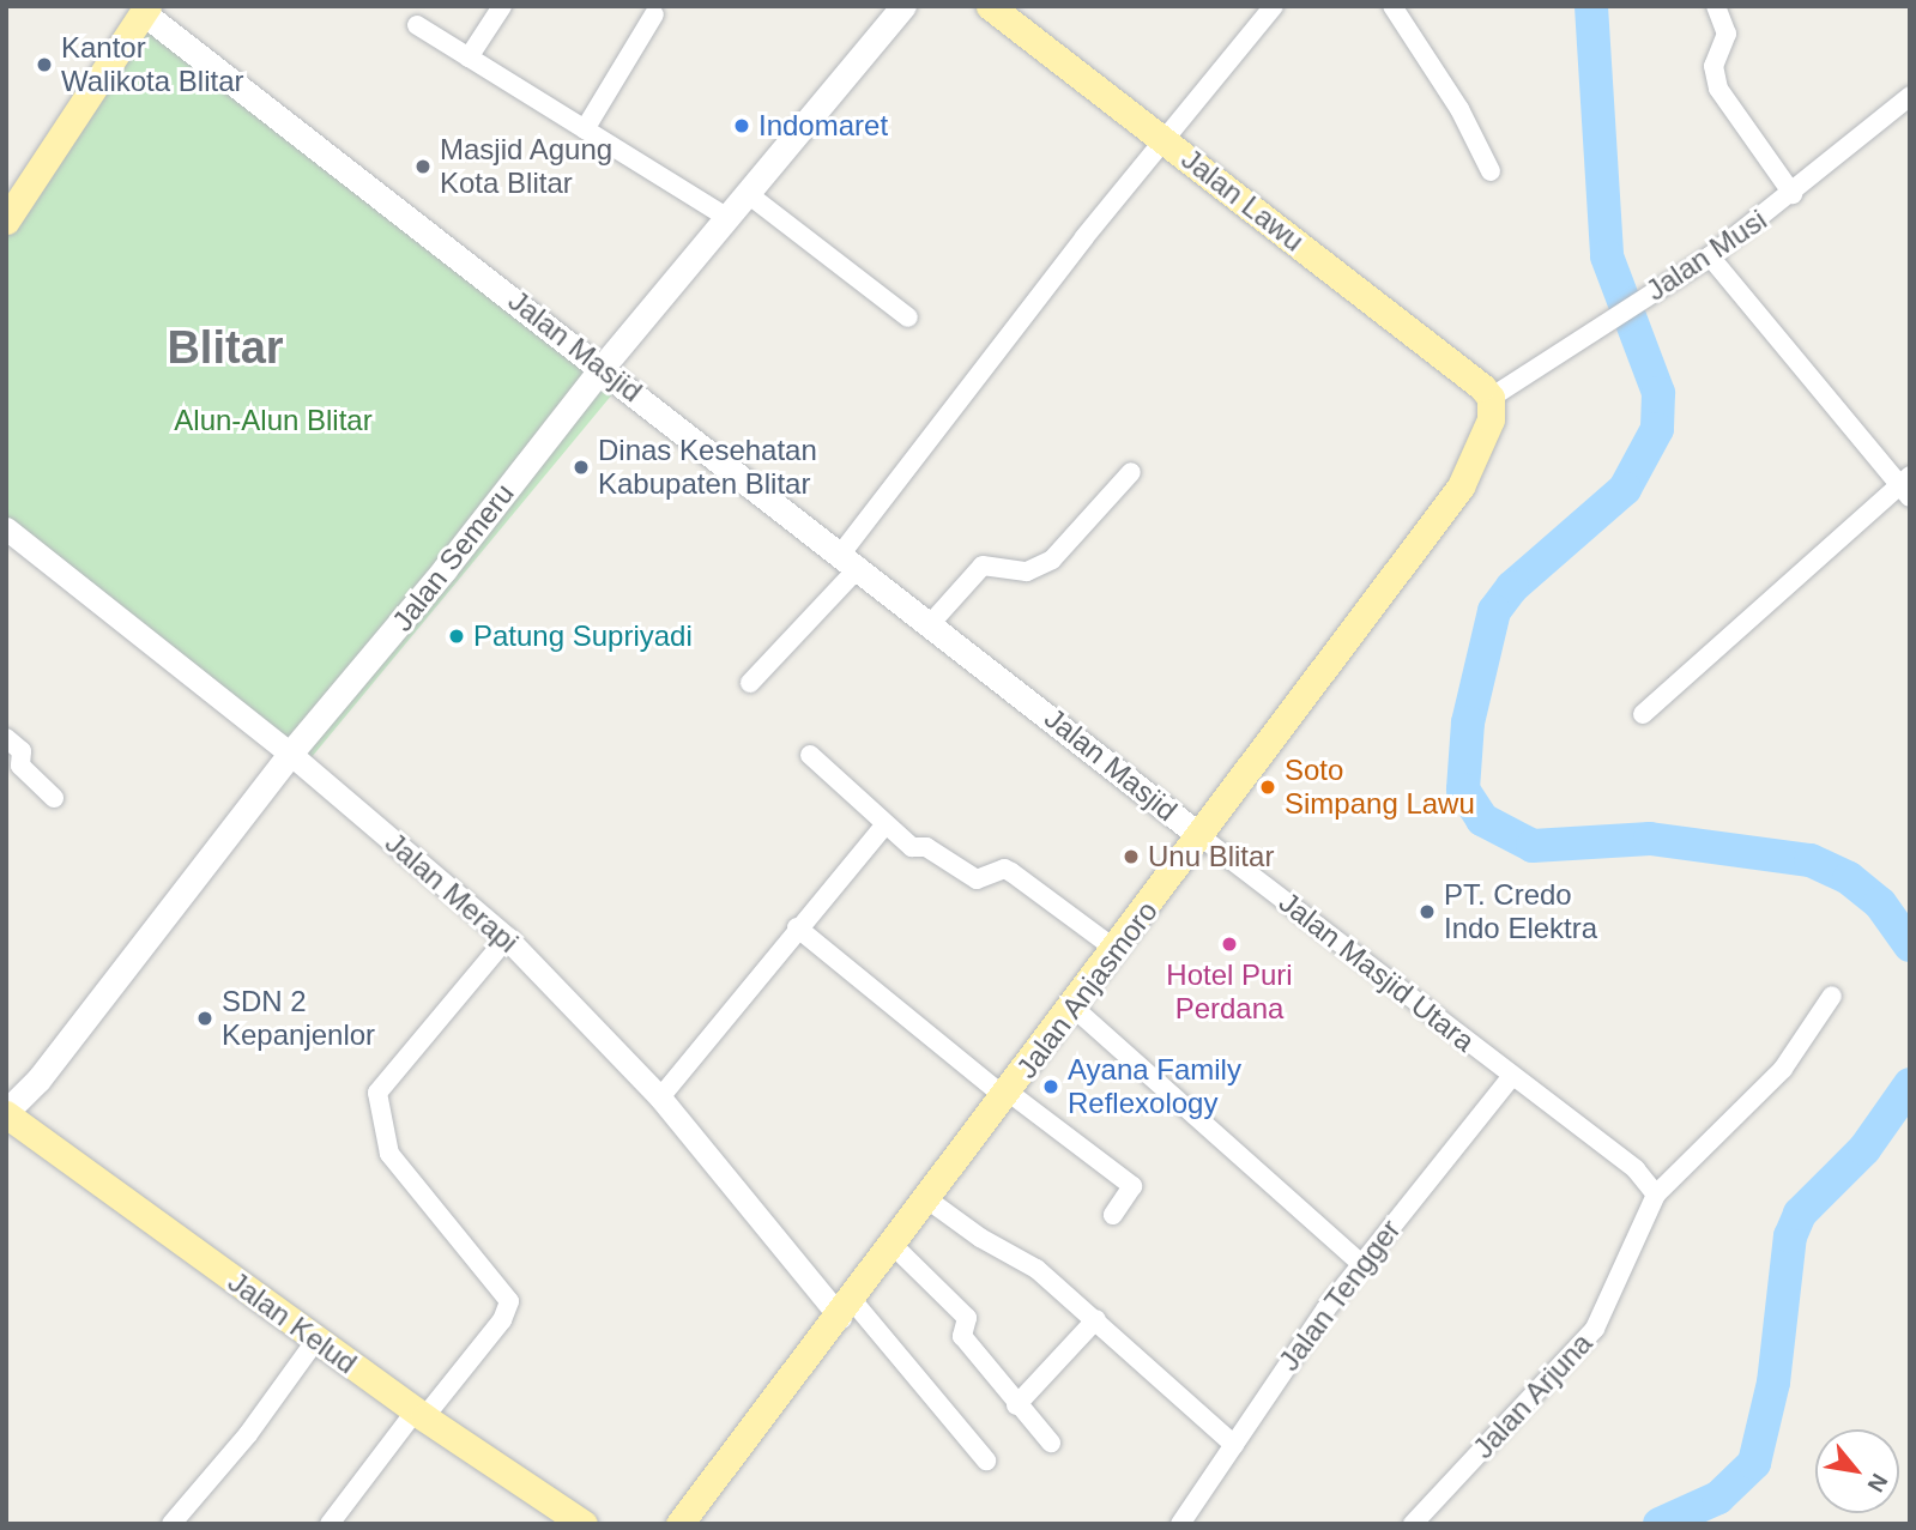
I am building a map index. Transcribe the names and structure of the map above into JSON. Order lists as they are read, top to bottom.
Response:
{
  "streets": {
    "main road": [
      "Jalan Lawu",
      "Jalan Masjid",
      "Jalan Semeru",
      "Jalan Anjasmoro",
      "Jalan Kelud"
    ],
    "street": [
      "Jalan Musi",
      "Jalan Merapi",
      "Jalan Masjid Utara",
      "Jalan Tengger",
      "Jalan Arjuna"
    ]
  },
  "crossings": [
    ["Jalan Lawu", "Jalan Musi"],
    ["Jalan Lawu", "Jalan Anjasmoro"],
    ["Jalan Musi", "Jalan Anjasmoro"],
    ["Jalan Masjid", "Jalan Semeru"],
    ["Jalan Masjid", "Jalan Masjid Utara"],
    ["Jalan Masjid", "Jalan Anjasmoro"],
    ["Jalan Semeru", "Jalan Merapi"],
    ["Jalan Semeru", "Jalan Kelud"],
    ["Jalan Merapi", "Jalan Anjasmoro"],
    ["Jalan Masjid Utara", "Jalan Anjasmoro"],
    ["Jalan Masjid Utara", "Jalan Tengger"]
  ],
  "districts": ["Blitar"],
  "parks": ["Alun-Alun Blitar"],
  "places": [
    "Kantor Walikota Blitar",
    "Indomaret",
    "Masjid Agung Kota Blitar",
    "Dinas Kesehatan Kabupaten Blitar",
    "Patung Supriyadi",
    "Soto Simpang Lawu",
    "Unu Blitar",
    "PT. Credo Indo Elektra",
    "Hotel Puri Perdana",
    "SDN 2 Kepanjenlor",
    "Ayana Family Reflexology"
  ],
  "north": "bottom right"
}
